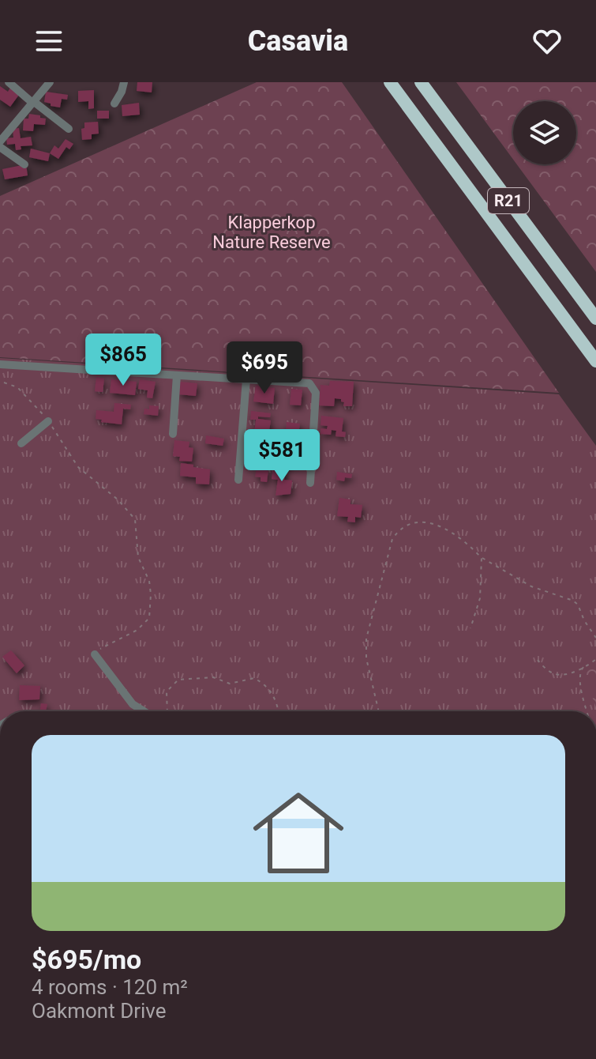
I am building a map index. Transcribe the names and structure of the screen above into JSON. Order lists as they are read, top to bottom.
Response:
{
  "streets": {
    "highway": ["R21"]
  },
  "parks": ["Klapperkop Nature Reserve"],
  "page": {
    "header": "Casavia",
    "price": ["$865", "$695", "$581"],
    "list": [
      {
        "name": "$695/mo",
        "note": "4 rooms · 120 m² · Oakmont Drive"
      }
    ]
  }
}
